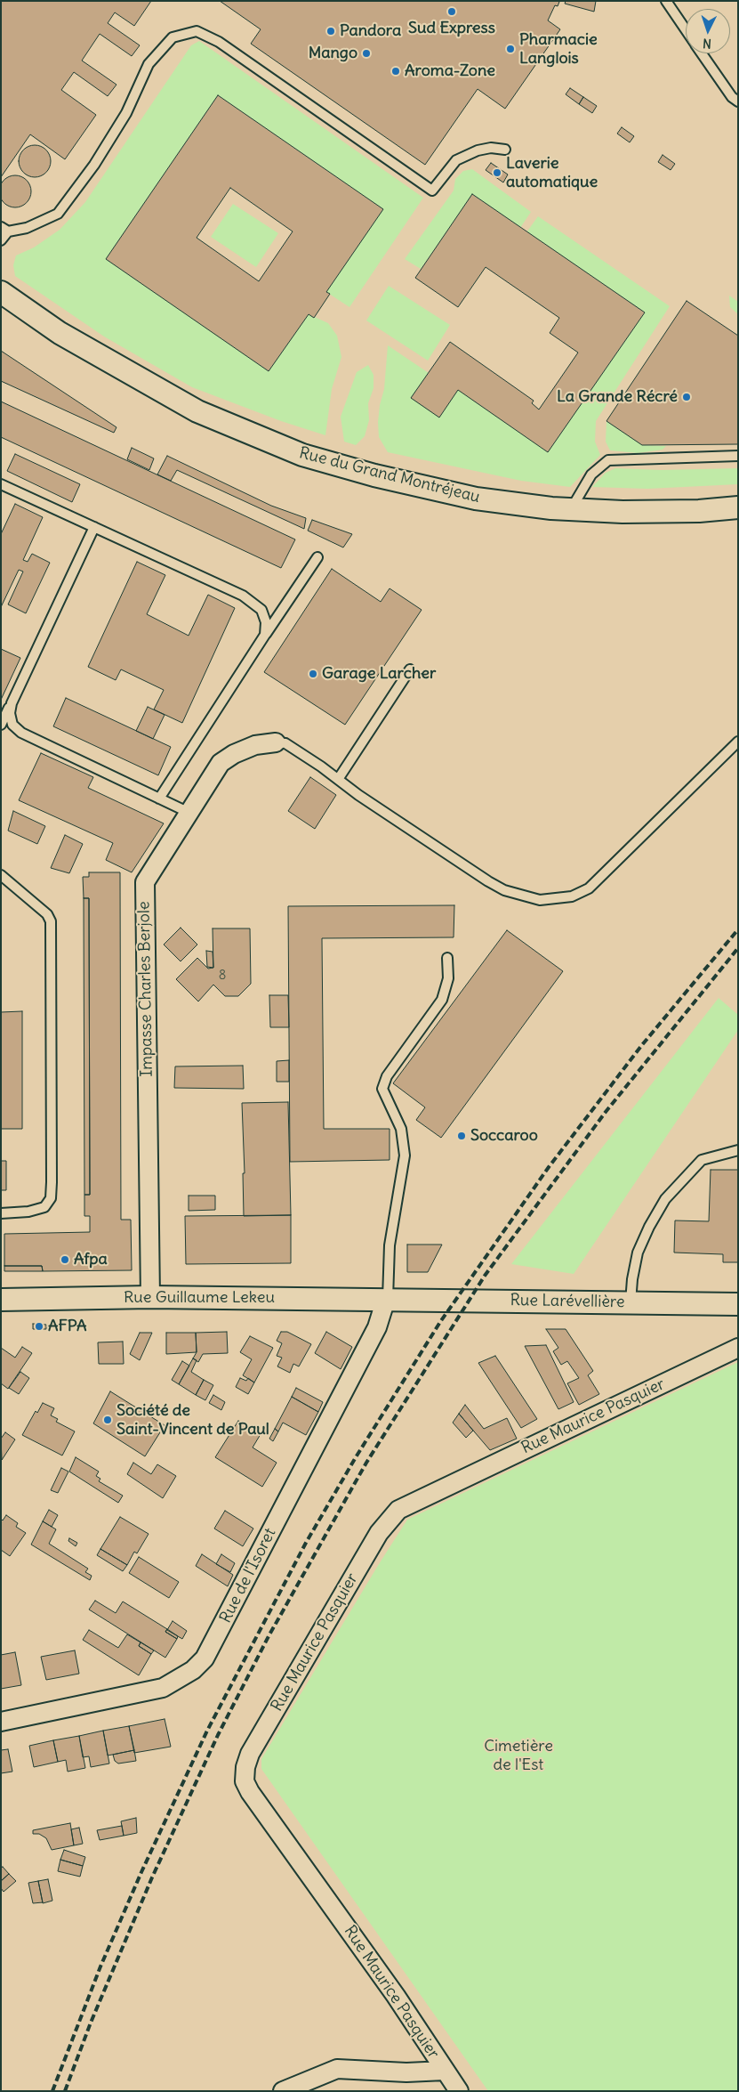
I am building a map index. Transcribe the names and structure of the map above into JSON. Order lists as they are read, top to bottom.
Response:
{
  "streets": {
    "street": [
      "Rue du Grand Montréjeau",
      "Impasse Charles Berjole",
      "Rue Guillaume Lekeu",
      "Rue Larévellière",
      "Rue Maurice Pasquier",
      "Rue de l'Isoret"
    ]
  },
  "crossings": [
    ["Impasse Charles Berjole", "Rue Guillaume Lekeu"],
    ["Rue Guillaume Lekeu", "Rue Larévellière"],
    ["Rue Guillaume Lekeu", "Rue de l'Isoret"],
    ["Rue Larévellière", "Rue de l'Isoret"]
  ],
  "parks": ["Cimetière de l'Est"],
  "places": [
    "Sud Express",
    "Pandora",
    "Pharmacie Langlois",
    "Mango",
    "Aroma-Zone",
    "Laverie automatique",
    "La Grande Récré",
    "Garage Larcher",
    "Soccaroo",
    "Afpa",
    "AFPA",
    "Société de Saint-Vincent de Paul"
  ],
  "house_numbers": ["8"],
  "north": "bottom"
}
